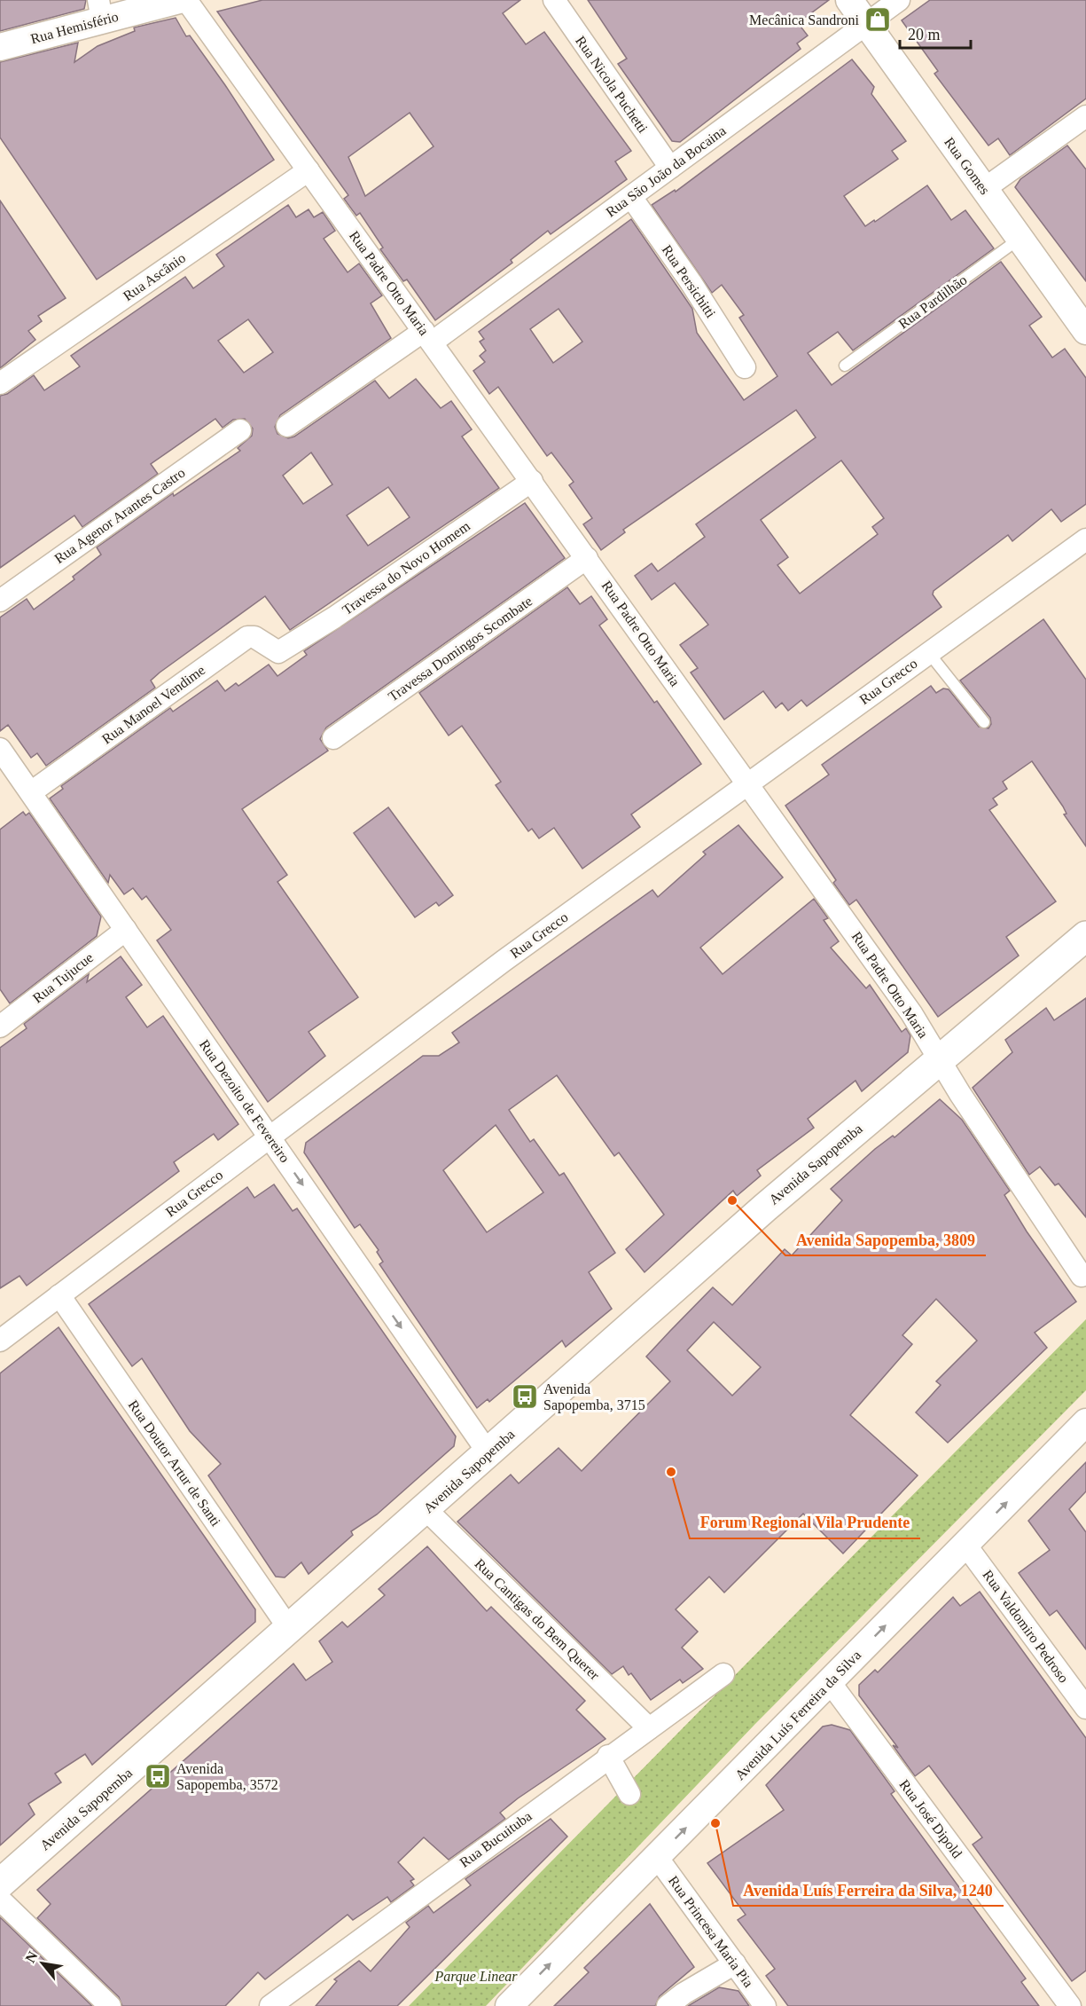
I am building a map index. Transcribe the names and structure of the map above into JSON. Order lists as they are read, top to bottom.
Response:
{
  "streets": {
    "main road": ["Avenida Sapopemba"],
    "street": [
      "Rua Hemisfério",
      "Rua Nicola Puchetti",
      "Rua Gomes",
      "Rua São João da Bocaina",
      "Rua Ascânio",
      "Rua Persichitti",
      "Rua Padre Otto Maria",
      "Rua Agenor Arantes Castro",
      "Travessa do Novo Homem",
      "Travessa Domingos Scombate",
      "Rua Grecco",
      "Rua Manoel Vendime",
      "Rua Tujucue",
      "Rua Dezoito de Fevereiro",
      "Rua Doutor Artur de Santi",
      "Rua Cantigas do Bem Querer",
      "Rua Valdomiro Pedroso",
      "Avenida Luís Ferreira da Silva",
      "Rua José Dipold",
      "Rua Bucuituba",
      "Rua Princesa Maria Pia"
    ],
    "lane": ["Rua Pardilhão"]
  },
  "crossings": [
    ["Rua Nicola Puchetti", "Rua São João da Bocaina"],
    ["Rua Gomes", "Rua São João da Bocaina"],
    ["Rua Gomes", "Rua Pardilhão"],
    ["Rua São João da Bocaina", "Rua Persichitti"],
    ["Rua São João da Bocaina", "Rua Padre Otto Maria"],
    ["Rua Ascânio", "Rua Padre Otto Maria"],
    ["Rua Padre Otto Maria", "Travessa do Novo Homem"],
    ["Rua Padre Otto Maria", "Travessa Domingos Scombate"],
    ["Rua Padre Otto Maria", "Rua Grecco"],
    ["Rua Padre Otto Maria", "Avenida Sapopemba"],
    ["Travessa do Novo Homem", "Rua Manoel Vendime"],
    ["Rua Grecco", "Rua Dezoito de Fevereiro"],
    ["Rua Grecco", "Rua Doutor Artur de Santi"],
    ["Rua Manoel Vendime", "Rua Dezoito de Fevereiro"],
    ["Rua Tujucue", "Rua Dezoito de Fevereiro"],
    ["Rua Dezoito de Fevereiro", "Avenida Sapopemba"],
    ["Avenida Sapopemba", "Rua Doutor Artur de Santi"],
    ["Avenida Sapopemba", "Rua Cantigas do Bem Querer"],
    ["Rua Cantigas do Bem Querer", "Rua Bucuituba"],
    ["Rua Valdomiro Pedroso", "Avenida Luís Ferreira da Silva"],
    ["Avenida Luís Ferreira da Silva", "Rua José Dipold"],
    ["Avenida Luís Ferreira da Silva", "Rua Princesa Maria Pia"]
  ],
  "one_way": ["Rua Dezoito de Fevereiro", "Avenida Luís Ferreira da Silva"],
  "parks": ["Parque Linear"],
  "places": {
    "shop": ["Mecânica Sandroni"],
    "other": ["Avenida Sapopemba, 3809", "Forum Regional Vila Prudente", "Avenida Luís Ferreira da Silva, 1240"],
    "bus stop": ["Avenida Sapopemba, 3715", "Avenida Sapopemba, 3572"]
  },
  "scale_bar": "20 m",
  "north": "top left"
}
